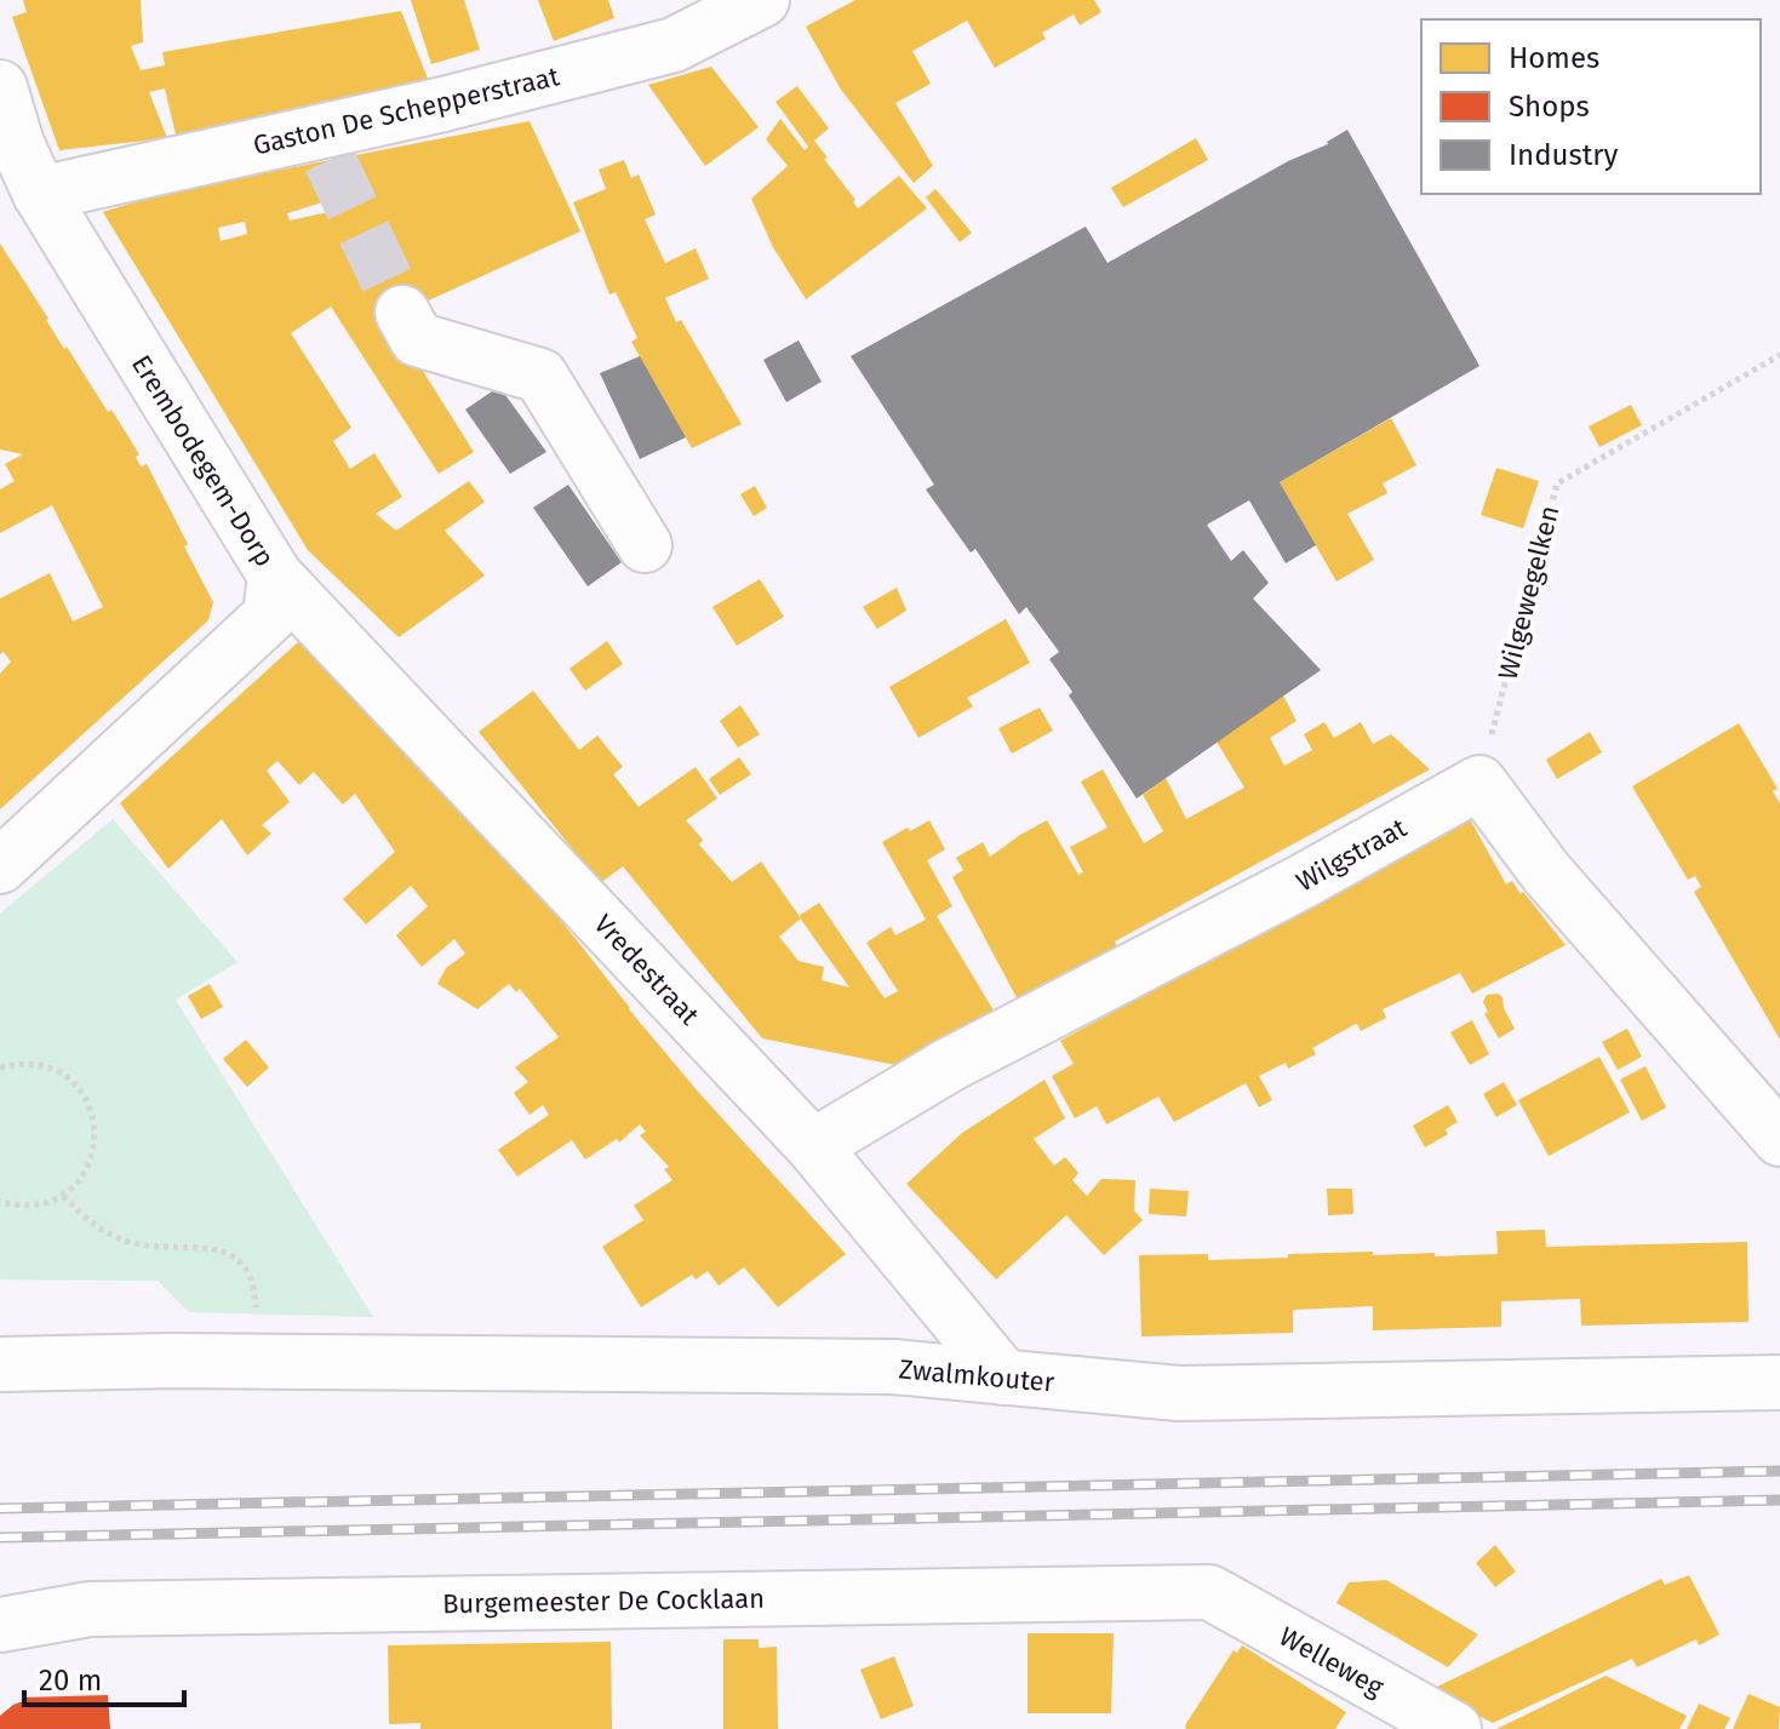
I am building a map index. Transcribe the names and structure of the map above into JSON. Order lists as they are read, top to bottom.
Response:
{
  "streets": {
    "street": [
      "Gaston De Schepperstraat",
      "Erembodegem-Dorp",
      "Wilgstraat",
      "Vredestraat",
      "Zwalmkouter",
      "Burgemeester De Cocklaan",
      "Welleweg"
    ],
    "path": ["Wilgewegelken"]
  },
  "crossings": [
    ["Gaston De Schepperstraat", "Erembodegem-Dorp"],
    ["Erembodegem-Dorp", "Vredestraat"],
    ["Wilgewegelken", "Wilgstraat"],
    ["Wilgstraat", "Vredestraat"],
    ["Vredestraat", "Zwalmkouter"],
    ["Burgemeester De Cocklaan", "Welleweg"]
  ],
  "legend": ["Homes", "Shops", "Industry"],
  "scale_bar": "20 m"
}
